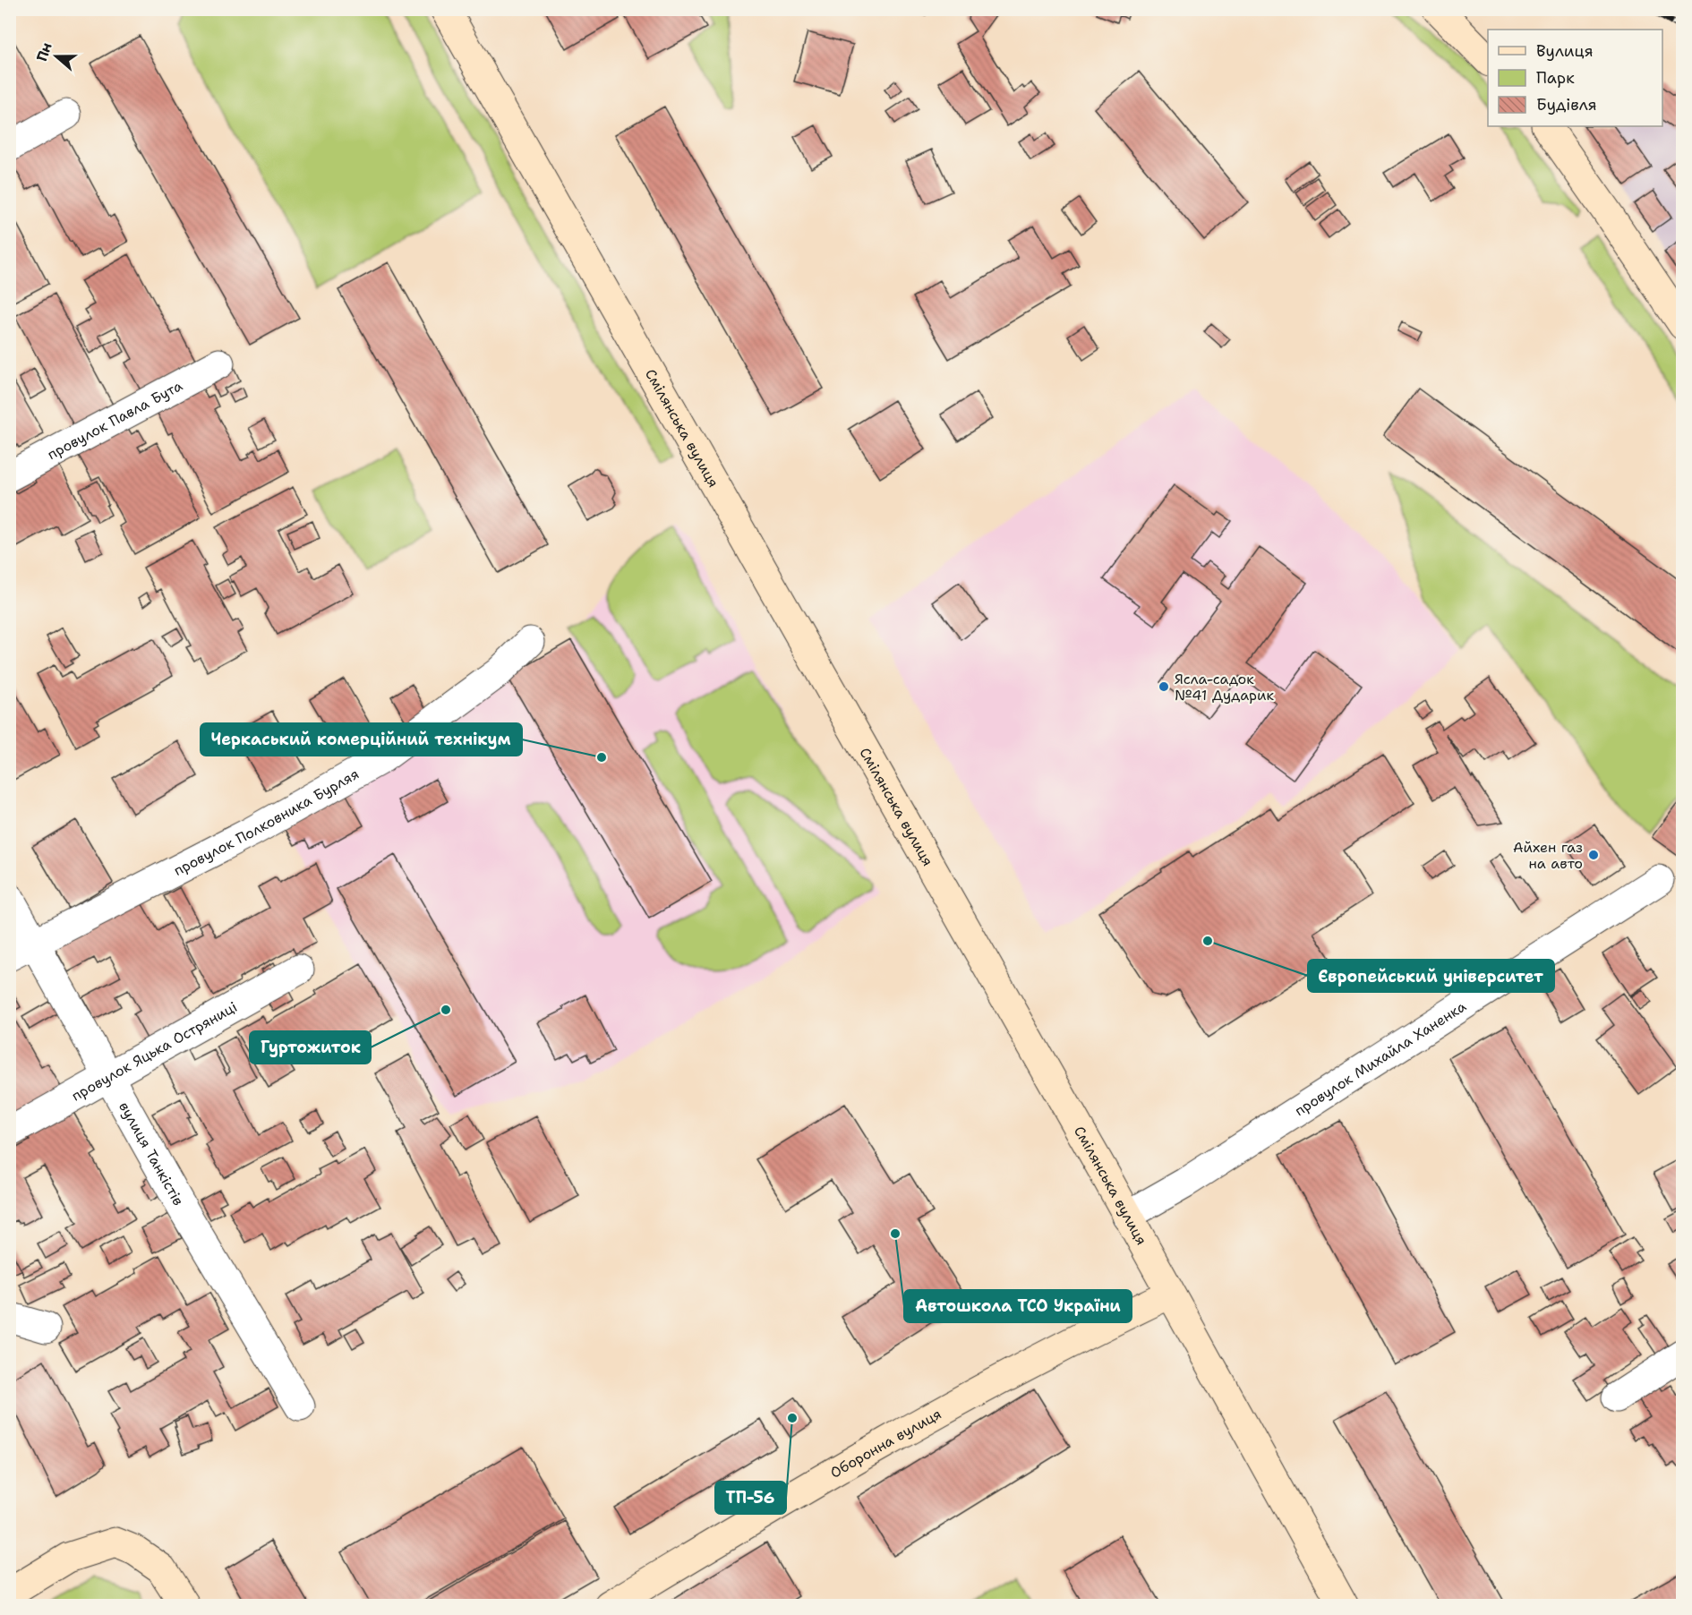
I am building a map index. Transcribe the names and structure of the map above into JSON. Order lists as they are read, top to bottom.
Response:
{
  "streets": {
    "main road": ["Смілянська вулиця", "Оборонна вулиця"],
    "street": [
      "провулок Павла Бута",
      "провулок Полковника Бурляя",
      "провулок Яцька Остряниці",
      "провулок Михайла Ханенка",
      "вулиця Танкістів"
    ]
  },
  "crossings": [
    ["Смілянська вулиця", "провулок Михайла Ханенка"],
    ["Смілянська вулиця", "Оборонна вулиця"],
    ["провулок Полковника Бурляя", "вулиця Танкістів"],
    ["провулок Яцька Остряниці", "вулиця Танкістів"]
  ],
  "places": [
    "Ясла-садок №41 Дударик",
    "Черкаський комерційний технікум",
    "Айхен газ на авто",
    "Європейський університет",
    "Гуртожиток",
    "Автошкола ТСО України",
    "ТП-56"
  ],
  "legend": ["Вулиця", "Парк", "Будівля"],
  "north": "left"
}
